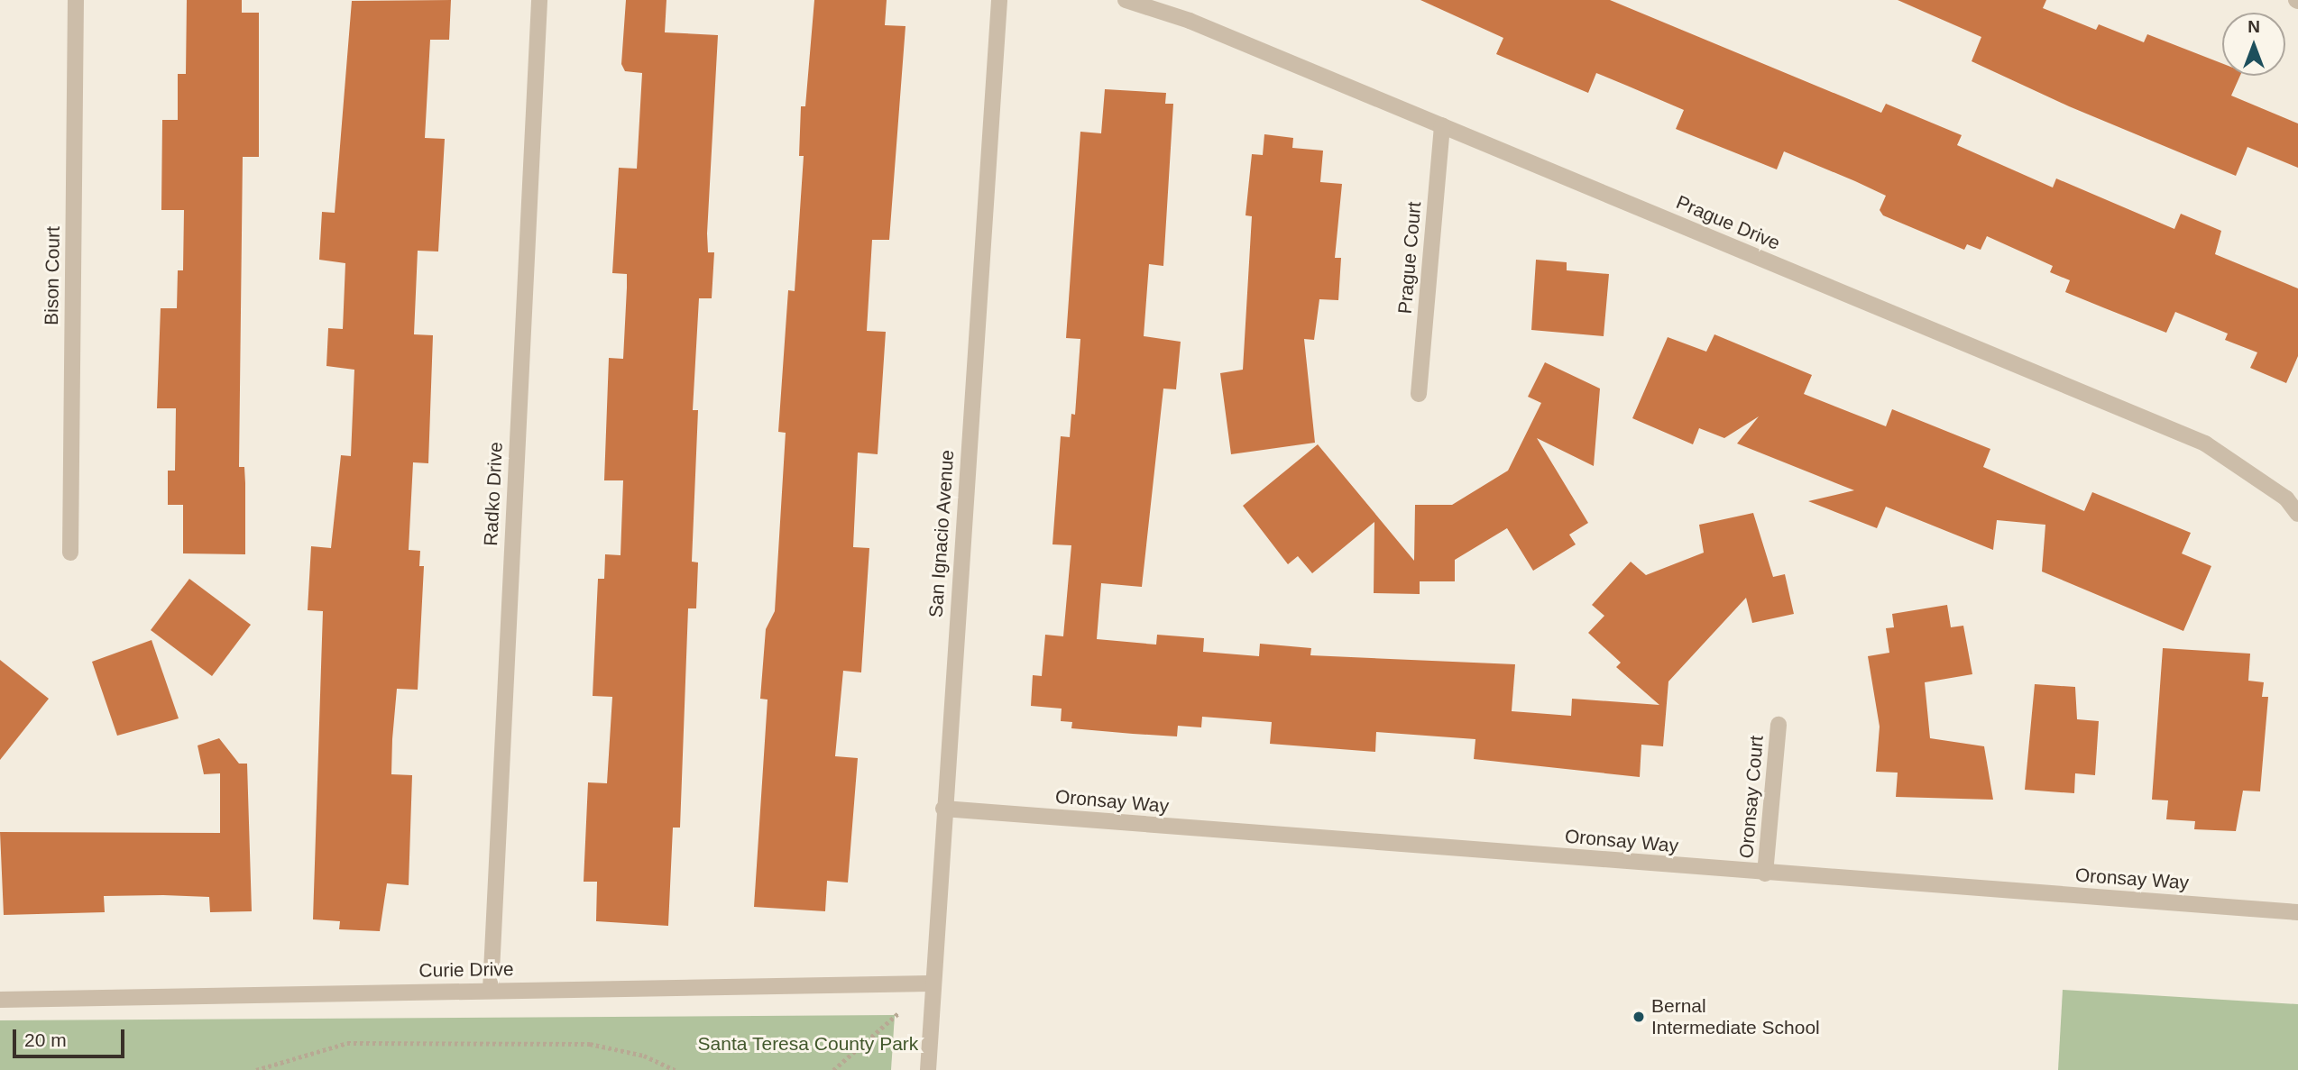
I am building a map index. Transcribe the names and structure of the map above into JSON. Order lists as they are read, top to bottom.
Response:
{
  "streets": {
    "street": [
      "Prague Drive",
      "Prague Court",
      "Bison Court",
      "Radko Drive",
      "San Ignacio Avenue",
      "Oronsay Court",
      "Oronsay Way",
      "Curie Drive"
    ]
  },
  "crossings": [
    ["Prague Drive", "Prague Court"],
    ["Radko Drive", "Curie Drive"],
    ["San Ignacio Avenue", "Oronsay Way"],
    ["San Ignacio Avenue", "Curie Drive"],
    ["Oronsay Court", "Oronsay Way"]
  ],
  "parks": ["Santa Teresa County Park"],
  "places": ["Bernal Intermediate School"],
  "scale_bar": "20 m",
  "north": "top"
}
